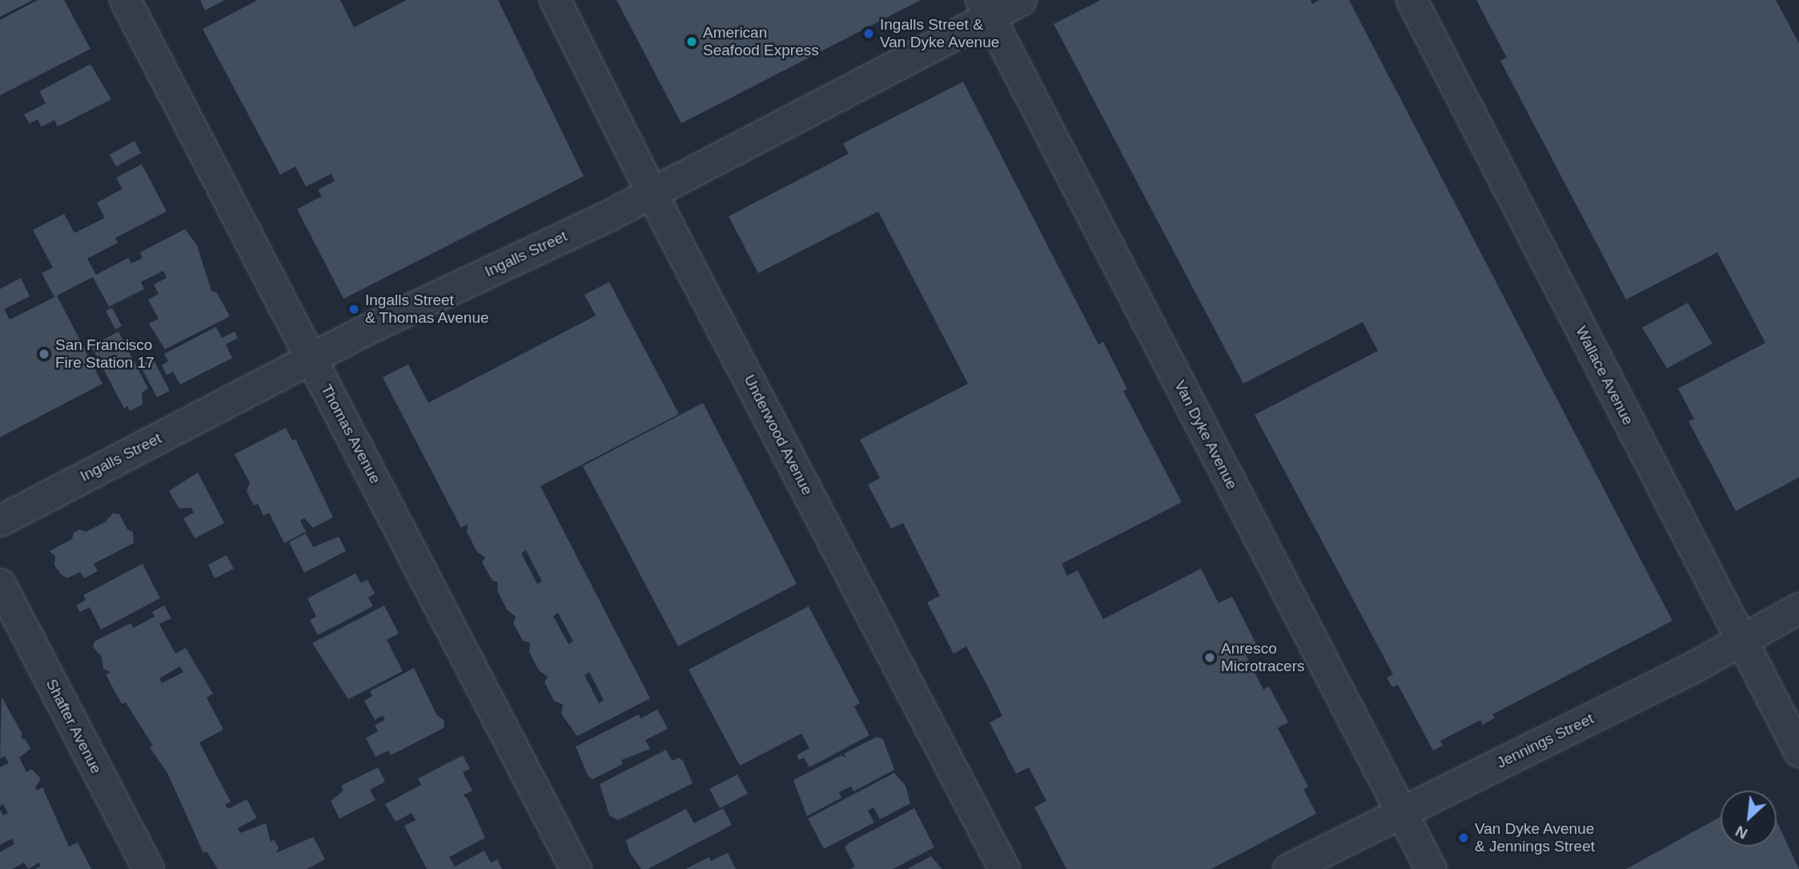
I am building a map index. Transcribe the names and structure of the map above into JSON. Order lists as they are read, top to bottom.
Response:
{
  "streets": {
    "street": [
      "Ingalls Street",
      "Wallace Avenue",
      "Thomas Avenue",
      "Underwood Avenue",
      "Van Dyke Avenue",
      "Shafter Avenue",
      "Jennings Street"
    ]
  },
  "crossings": [
    ["Ingalls Street", "Thomas Avenue"],
    ["Ingalls Street", "Underwood Avenue"],
    ["Ingalls Street", "Van Dyke Avenue"],
    ["Wallace Avenue", "Jennings Street"],
    ["Van Dyke Avenue", "Jennings Street"]
  ],
  "places": [
    "Ingalls Street & Van Dyke Avenue",
    "American Seafood Express",
    "Ingalls Street & Thomas Avenue",
    "San Francisco Fire Station 17",
    "Anresco Microtracers",
    "Van Dyke Avenue & Jennings Street"
  ],
  "north": "bottom left"
}
